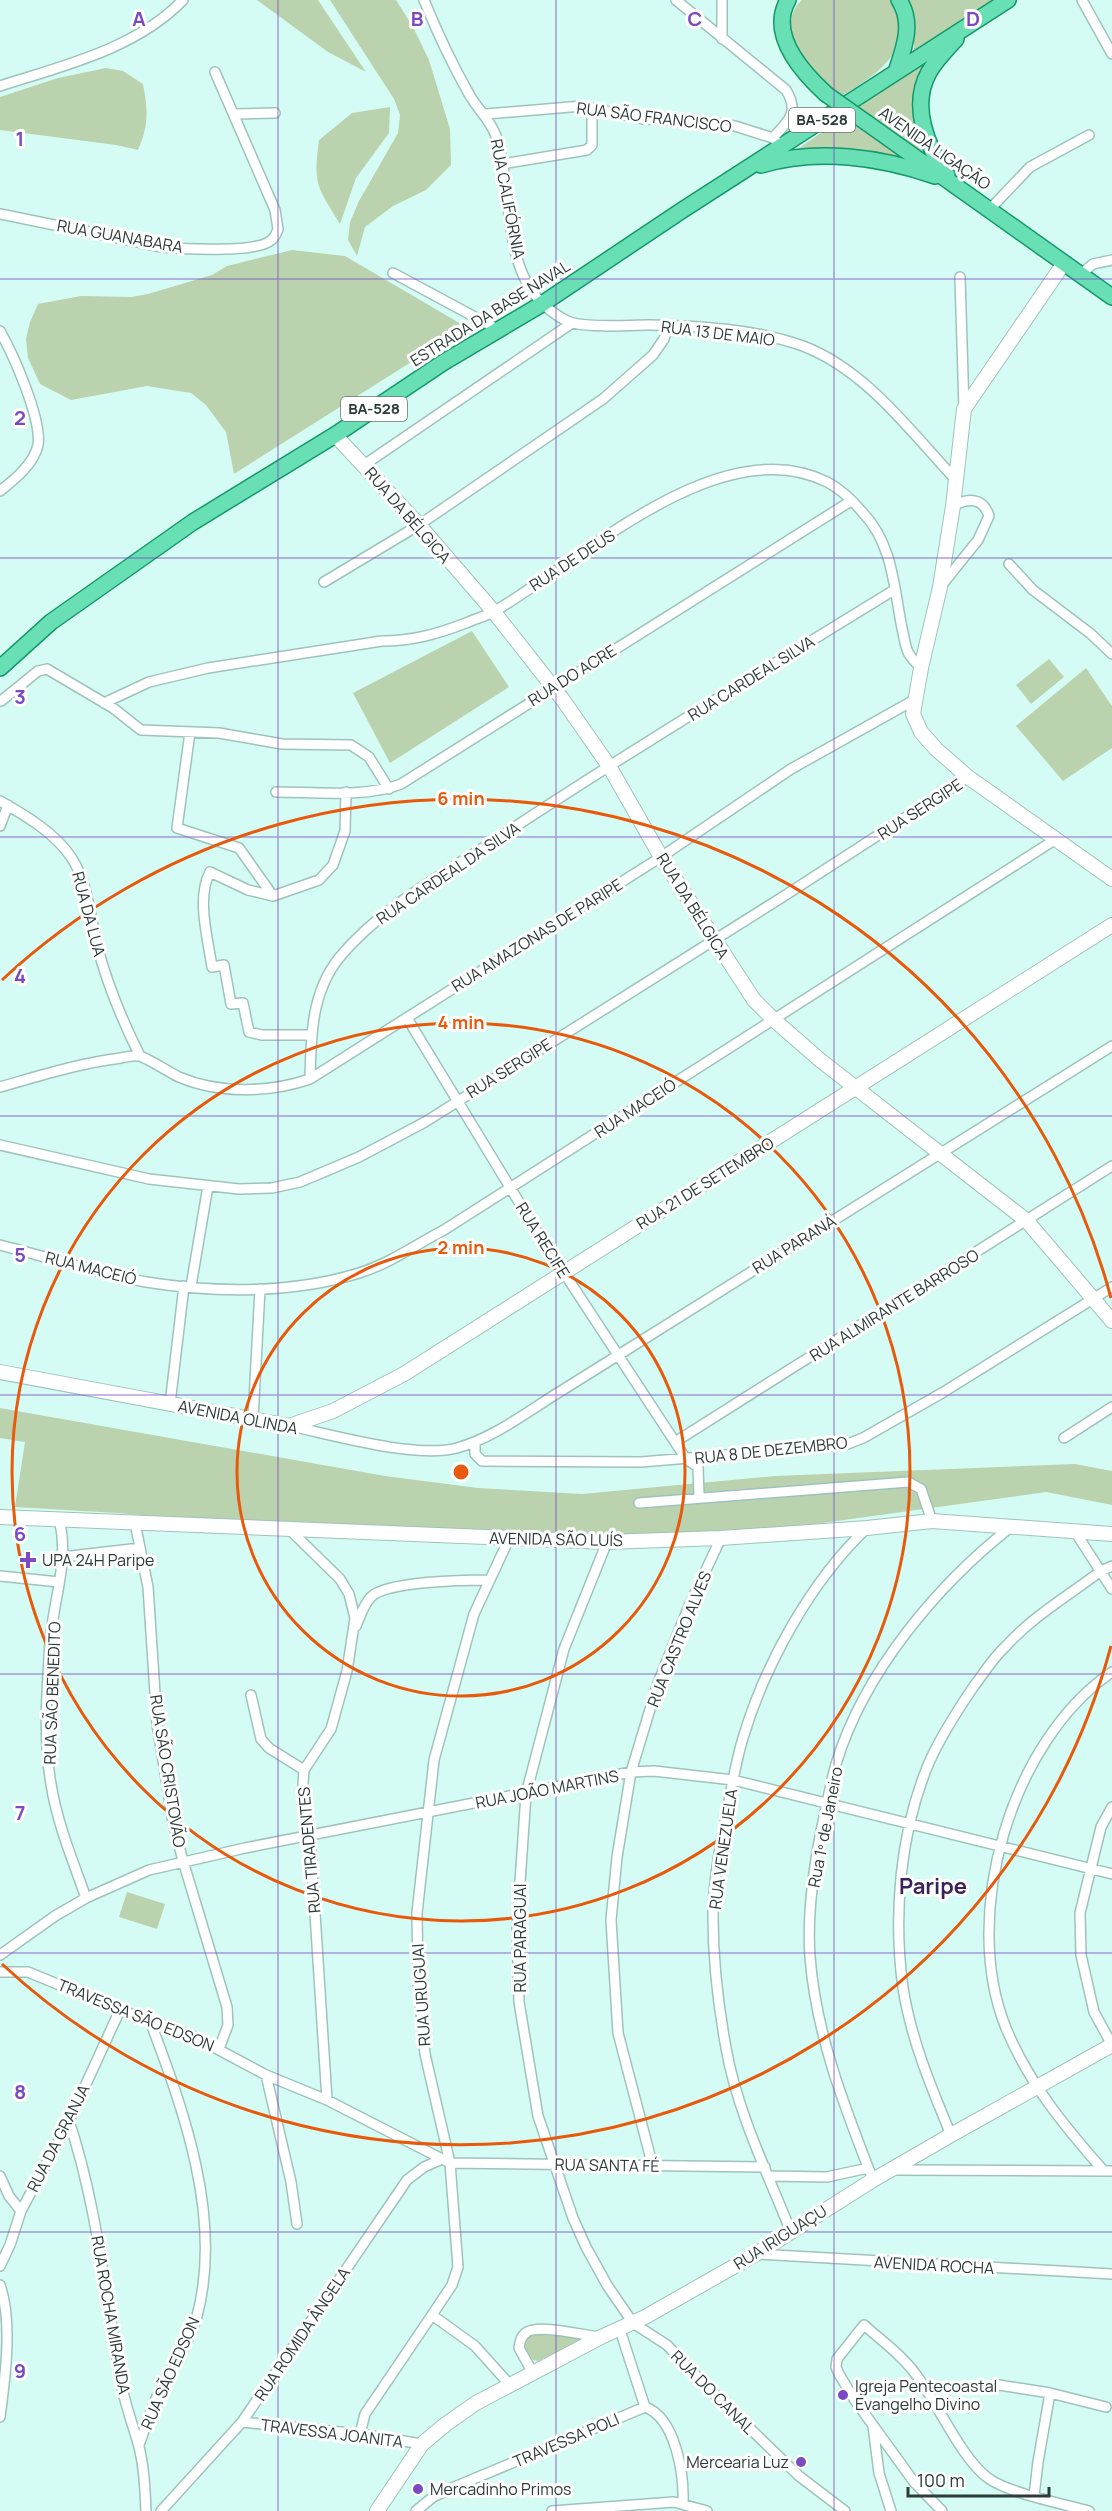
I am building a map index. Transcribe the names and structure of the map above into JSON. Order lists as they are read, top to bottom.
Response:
{
  "streets": {
    "main road": [
      "BA-528",
      "AVENIDA LIGAÇÃO",
      "ESTRADA DA BASE NAVAL",
      "RUA DA BÉLGICA",
      "RUA 21 DE SETEMBRO",
      "AVENIDA OLINDA",
      "AVENIDA SÃO LUÍS",
      "RUA IRIGUAÇU"
    ],
    "street": [
      "RUA SÃO FRANCISCO",
      "RUA CALIFÓRNIA",
      "RUA GUANABARA",
      "RUA 13 DE MAIO",
      "RUA DE DEUS",
      "RUA DO ACRE",
      "RUA CARDEAL SILVA",
      "RUA SERGIPE",
      "RUA CARDEAL DA SILVA",
      "RUA DA LUA",
      "RUA AMAZONAS DE PARIPE",
      "RUA MACEIÓ",
      "RUA RECIFE",
      "RUA PARANÁ",
      "RUA ALMIRANTE BARROSO",
      "RUA 8 DE DEZEMBRO",
      "RUA CASTRO ALVES",
      "RUA SÃO BENEDITO",
      "RUA SÃO CRISTOVÃO",
      "RUA JOÃO MARTINS",
      "Rua 1º de Janeiro",
      "RUA VENEZUELA",
      "RUA TIRADENTES",
      "RUA PARAGUAI",
      "RUA URUGUAI",
      "TRAVESSA SÃO EDSON",
      "RUA DA GRANJA",
      "RUA SANTA FÉ",
      "AVENIDA ROCHA",
      "RUA ROCHA MIRANDA",
      "RUA ROMIDA ÂNGELA",
      "RUA SÃO EDSON",
      "RUA DO CANAL",
      "TRAVESSA JOANITA",
      "TRAVESSA POLI"
    ]
  },
  "crossings": [
    ["RUA SÃO FRANCISCO", "RUA CALIFÓRNIA"],
    ["RUA SÃO FRANCISCO", "ESTRADA DA BASE NAVAL"],
    ["RUA CALIFÓRNIA", "ESTRADA DA BASE NAVAL"],
    ["ESTRADA DA BASE NAVAL", "RUA DA BÉLGICA"],
    ["RUA DA BÉLGICA", "RUA DE DEUS"],
    ["RUA DA BÉLGICA", "RUA DO ACRE"],
    ["RUA DA BÉLGICA", "RUA CARDEAL SILVA"],
    ["RUA DA BÉLGICA", "RUA SERGIPE"],
    ["RUA DA BÉLGICA", "RUA CARDEAL DA SILVA"],
    ["RUA DA BÉLGICA", "RUA AMAZONAS DE PARIPE"],
    ["RUA DA BÉLGICA", "RUA MACEIÓ"],
    ["RUA DA BÉLGICA", "RUA 21 DE SETEMBRO"],
    ["RUA DA BÉLGICA", "RUA PARANÁ"],
    ["RUA DA BÉLGICA", "RUA ALMIRANTE BARROSO"],
    ["RUA DA BÉLGICA", "RUA 8 DE DEZEMBRO"],
    ["RUA DE DEUS", "RUA DO ACRE"],
    ["RUA DE DEUS", "RUA CARDEAL SILVA"],
    ["RUA CARDEAL SILVA", "RUA CARDEAL DA SILVA"],
    ["RUA SERGIPE", "RUA RECIFE"],
    ["RUA CARDEAL DA SILVA", "RUA AMAZONAS DE PARIPE"],
    ["RUA DA LUA", "RUA AMAZONAS DE PARIPE"],
    ["RUA AMAZONAS DE PARIPE", "RUA RECIFE"],
    ["RUA MACEIÓ", "RUA RECIFE"],
    ["RUA 21 DE SETEMBRO", "RUA RECIFE"],
    ["RUA 21 DE SETEMBRO", "AVENIDA OLINDA"],
    ["RUA RECIFE", "RUA PARANÁ"],
    ["RUA RECIFE", "RUA ALMIRANTE BARROSO"],
    ["RUA RECIFE", "RUA 8 DE DEZEMBRO"],
    ["RUA PARANÁ", "AVENIDA OLINDA"],
    ["RUA PARANÁ", "RUA 8 DE DEZEMBRO"],
    ["AVENIDA OLINDA", "RUA 8 DE DEZEMBRO"],
    ["AVENIDA SÃO LUÍS", "RUA CASTRO ALVES"],
    ["AVENIDA SÃO LUÍS", "RUA SÃO BENEDITO"],
    ["AVENIDA SÃO LUÍS", "RUA SÃO CRISTOVÃO"],
    ["AVENIDA SÃO LUÍS", "Rua 1º de Janeiro"],
    ["AVENIDA SÃO LUÍS", "RUA VENEZUELA"],
    ["AVENIDA SÃO LUÍS", "RUA TIRADENTES"],
    ["AVENIDA SÃO LUÍS", "RUA PARAGUAI"],
    ["AVENIDA SÃO LUÍS", "RUA URUGUAI"],
    ["RUA CASTRO ALVES", "RUA JOÃO MARTINS"],
    ["RUA CASTRO ALVES", "RUA SANTA FÉ"],
    ["RUA SÃO BENEDITO", "RUA JOÃO MARTINS"],
    ["RUA SÃO CRISTOVÃO", "RUA JOÃO MARTINS"],
    ["RUA SÃO CRISTOVÃO", "TRAVESSA SÃO EDSON"],
    ["RUA JOÃO MARTINS", "Rua 1º de Janeiro"],
    ["RUA JOÃO MARTINS", "RUA VENEZUELA"],
    ["RUA JOÃO MARTINS", "RUA TIRADENTES"],
    ["RUA JOÃO MARTINS", "RUA PARAGUAI"],
    ["RUA JOÃO MARTINS", "RUA URUGUAI"],
    ["Rua 1º de Janeiro", "RUA SANTA FÉ"],
    ["Rua 1º de Janeiro", "RUA IRIGUAÇU"],
    ["RUA VENEZUELA", "RUA SANTA FÉ"],
    ["RUA VENEZUELA", "RUA IRIGUAÇU"],
    ["RUA TIRADENTES", "TRAVESSA SÃO EDSON"],
    ["RUA PARAGUAI", "RUA SANTA FÉ"],
    ["RUA PARAGUAI", "RUA IRIGUAÇU"],
    ["RUA PARAGUAI", "RUA DO CANAL"],
    ["RUA URUGUAI", "TRAVESSA SÃO EDSON"],
    ["RUA URUGUAI", "RUA SANTA FÉ"],
    ["RUA URUGUAI", "RUA ROMIDA ÂNGELA"],
    ["RUA URUGUAI", "TRAVESSA JOANITA"],
    ["TRAVESSA SÃO EDSON", "RUA DA GRANJA"],
    ["TRAVESSA SÃO EDSON", "RUA SANTA FÉ"],
    ["TRAVESSA SÃO EDSON", "RUA ROMIDA ÂNGELA"],
    ["TRAVESSA SÃO EDSON", "RUA SÃO EDSON"],
    ["RUA DA GRANJA", "RUA ROCHA MIRANDA"],
    ["RUA SANTA FÉ", "RUA IRIGUAÇU"],
    ["RUA SANTA FÉ", "RUA ROMIDA ÂNGELA"],
    ["RUA IRIGUAÇU", "AVENIDA ROCHA"],
    ["RUA IRIGUAÇU", "RUA DO CANAL"],
    ["RUA IRIGUAÇU", "TRAVESSA JOANITA"],
    ["RUA ROCHA MIRANDA", "RUA SÃO EDSON"],
    ["RUA ROMIDA ÂNGELA", "TRAVESSA JOANITA"]
  ],
  "districts": ["Paripe"],
  "places": {
    "health": ["UPA 24H Paripe"],
    "other": ["Igreja Pentecoastal Evangelho Divino", "Mercearia Luz", "Mercadinho Primos"]
  },
  "scale_bar": "100 m",
  "grid": {
    "columns": [
      "A",
      "B",
      "C",
      "D"
    ],
    "rows": [
      "1",
      "2",
      "3",
      "4",
      "5",
      "6",
      "7",
      "8",
      "9"
    ]
  },
  "rings": ["6 min", "4 min", "2 min"]
}
